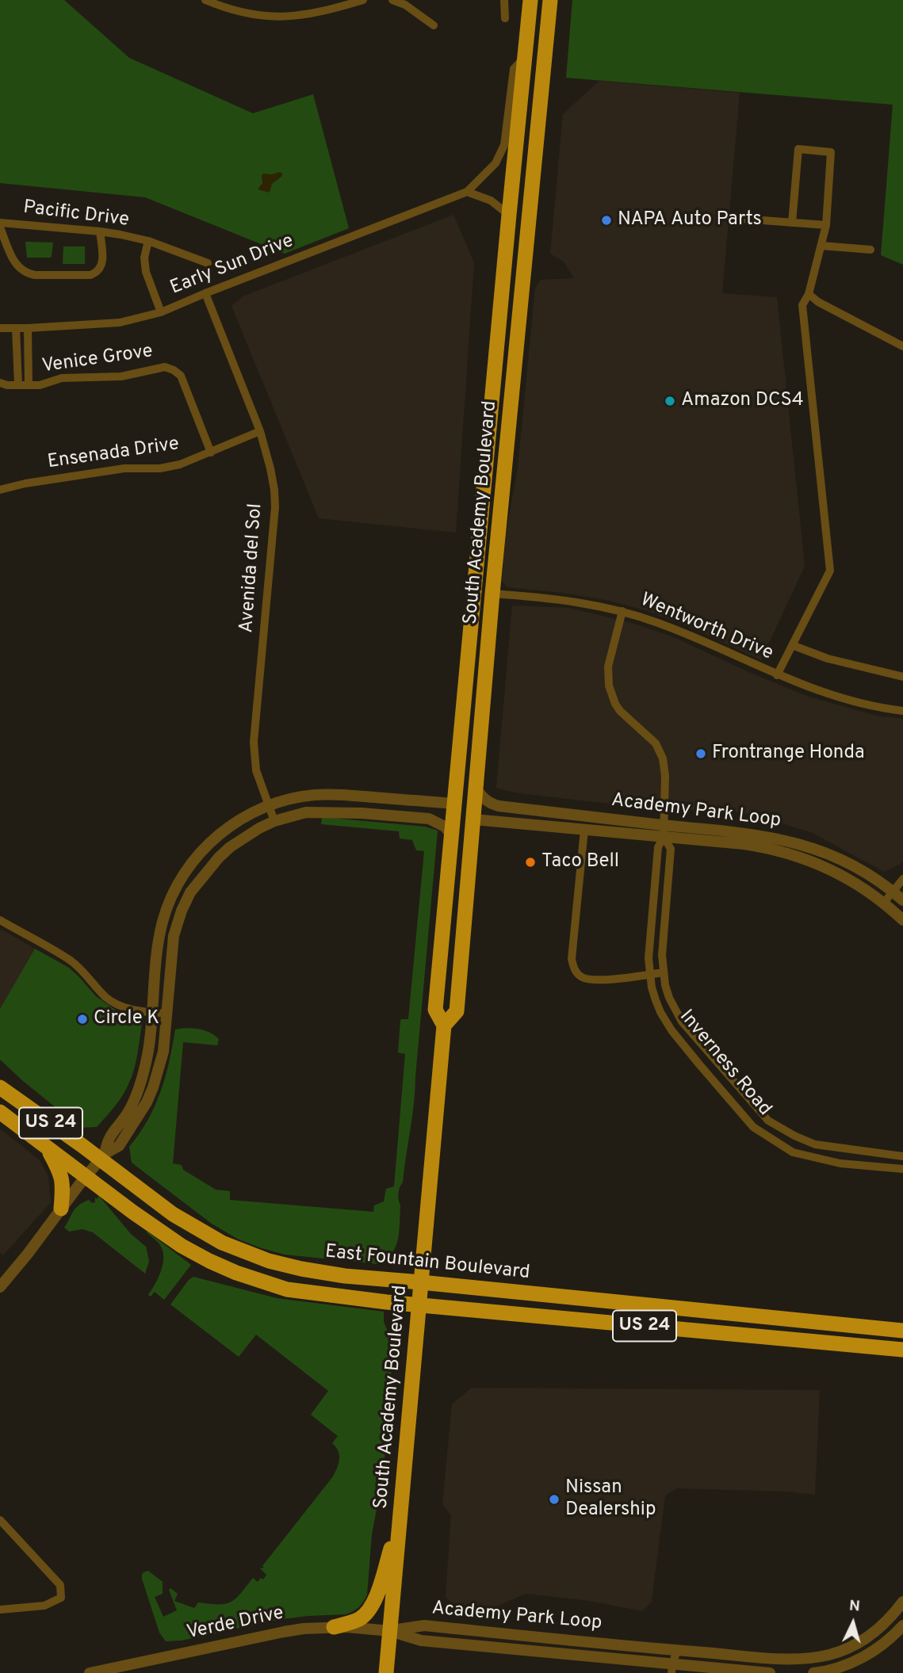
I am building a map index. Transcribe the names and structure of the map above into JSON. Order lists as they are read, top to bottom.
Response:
{
  "streets": {
    "highway": ["South Academy Boulevard", "US 24", "East Fountain Boulevard"],
    "street": [
      "Pacific Drive",
      "Early Sun Drive",
      "Venice Grove",
      "Ensenada Drive",
      "Avenida del Sol",
      "Wentworth Drive",
      "Academy Park Loop",
      "Inverness Road",
      "Verde Drive"
    ]
  },
  "crossings": [
    ["Early Sun Drive", "South Academy Boulevard"],
    ["Early Sun Drive", "Avenida del Sol"],
    ["Venice Grove", "Ensenada Drive"],
    ["Ensenada Drive", "Avenida del Sol"],
    ["South Academy Boulevard", "Wentworth Drive"],
    ["South Academy Boulevard", "Academy Park Loop"],
    ["South Academy Boulevard", "US 24"],
    ["South Academy Boulevard", "East Fountain Boulevard"],
    ["South Academy Boulevard", "Verde Drive"],
    ["Academy Park Loop", "Inverness Road"],
    ["Academy Park Loop", "Verde Drive"]
  ],
  "places": [
    "NAPA Auto Parts",
    "Amazon DCS4",
    "Frontrange Honda",
    "Taco Bell",
    "Circle K",
    "Nissan Dealership"
  ],
  "north": "top"
}
